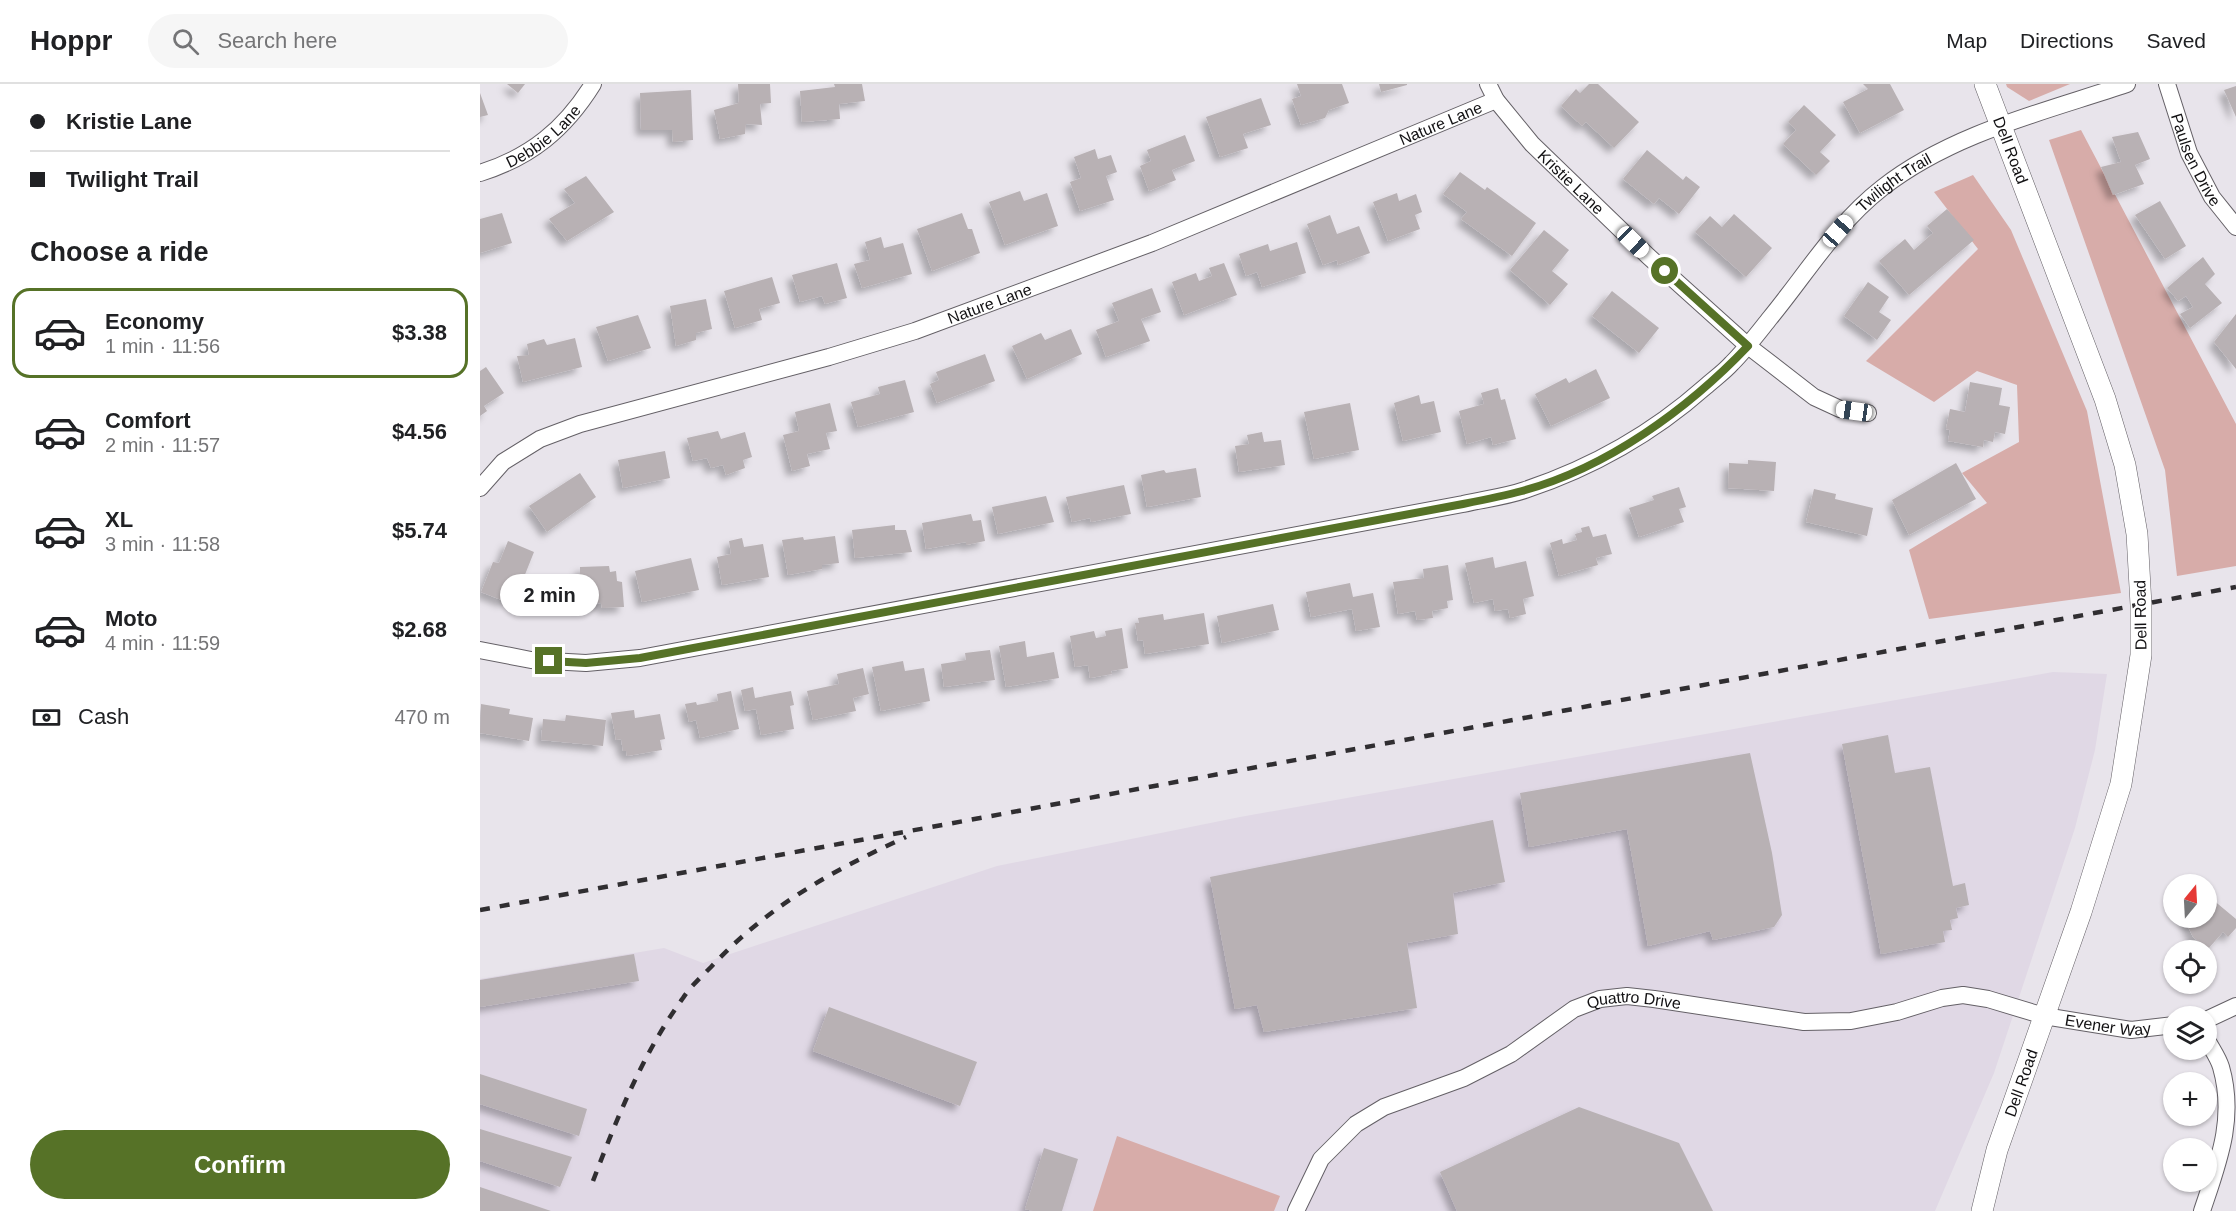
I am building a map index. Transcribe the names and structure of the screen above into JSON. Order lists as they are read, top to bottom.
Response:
{
  "streets": {
    "street": [
      "Nature Lane",
      "Debbie Lane",
      "Dell Road",
      "Paulsen Drive",
      "Kristie Lane",
      "Twilight Trail",
      "Quattro Drive",
      "Evener Way"
    ]
  },
  "crossings": [
    ["Nature Lane", "Kristie Lane"],
    ["Dell Road", "Twilight Trail"],
    ["Dell Road", "Quattro Drive"],
    ["Dell Road", "Evener Way"],
    ["Kristie Lane", "Twilight Trail"],
    ["Quattro Drive", "Evener Way"]
  ],
  "north": "top",
  "page": {
    "header": "Hoppr",
    "search": "Search here",
    "nav": ["Map", "Directions", "Saved"],
    "banner": ["Kristie Lane", "Twilight Trail"],
    "heading": "Choose a ride",
    "list": [
      {
        "name": "Economy",
        "note": "1 min · 11:56",
        "value": "$3.38"
      },
      {
        "name": "Comfort",
        "note": "2 min · 11:57",
        "value": "$4.56"
      },
      {
        "name": "XL",
        "note": "3 min · 11:58",
        "value": "$5.74"
      },
      {
        "name": "Moto",
        "note": "4 min · 11:59",
        "value": "$2.68"
      }
    ],
    "bubble": "2 min",
    "pay": ["Cash", "470 m"],
    "map_buttons": ["+", "−"],
    "buttons": "Confirm"
  }
}
